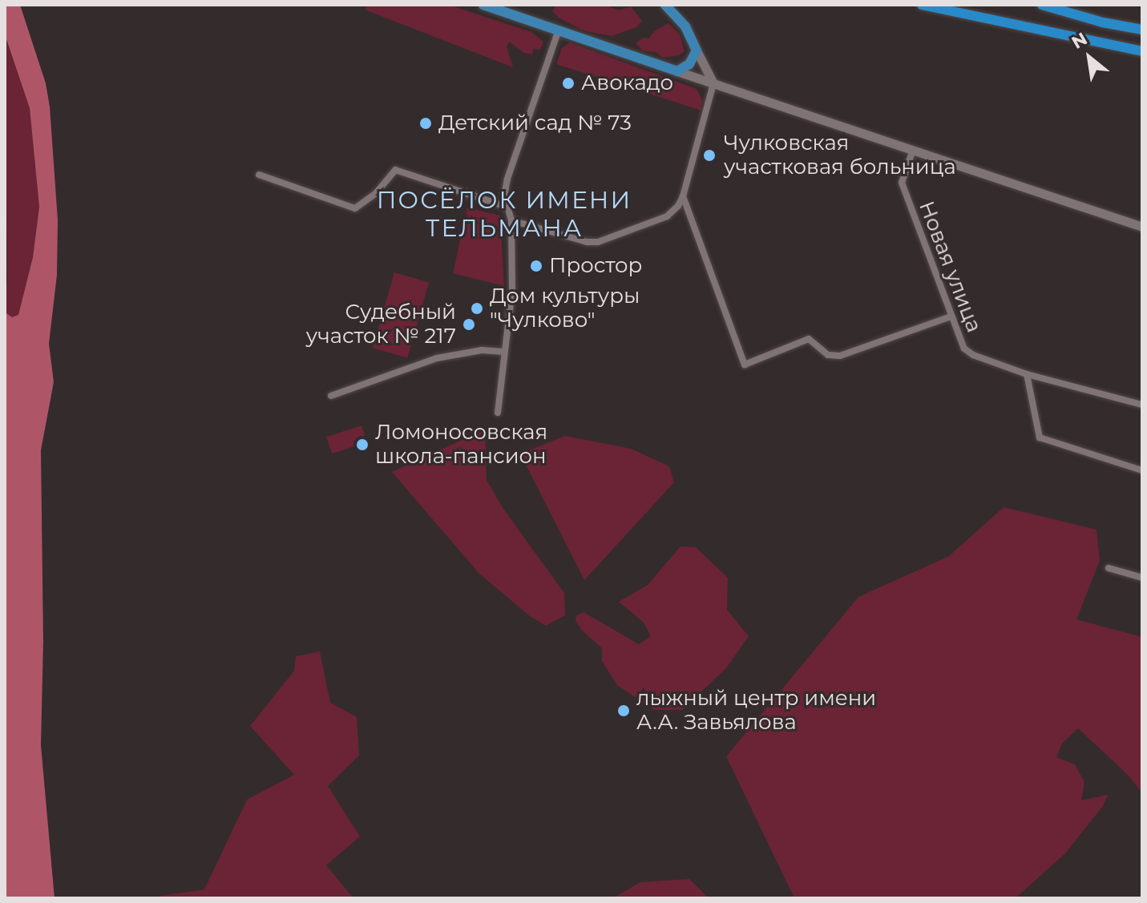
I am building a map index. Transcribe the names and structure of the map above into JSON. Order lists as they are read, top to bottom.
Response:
{
  "streets": {
    "street": ["Новая улица"]
  },
  "districts": ["ПОСЁЛОК ИМЕНИ ТЕЛЬМАНА"],
  "places": [
    "Авокадо",
    "Детский сад № 73",
    "Чулковская участковая больница",
    "Простор",
    "Дом культуры \"Чулково\"",
    "Судебный участок № 217",
    "Ломоносовская школа-пансион",
    "лыжный центр имени А.А. Завьялова"
  ],
  "north": "top left"
}
